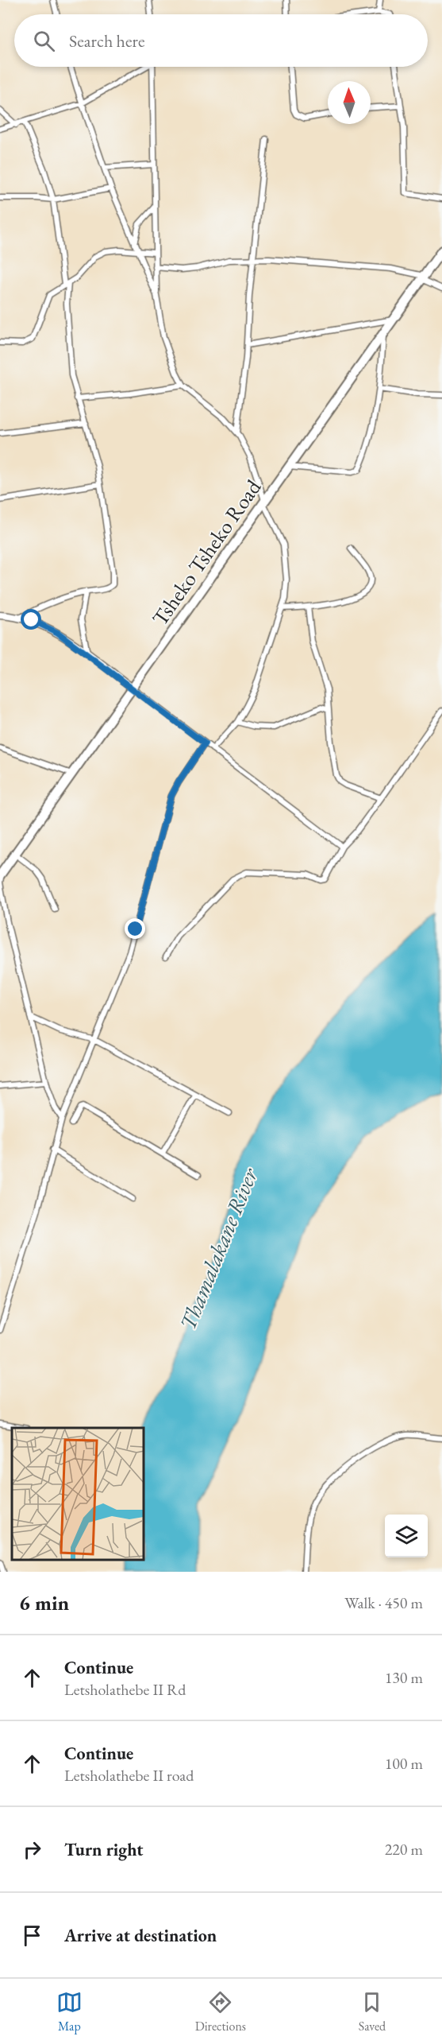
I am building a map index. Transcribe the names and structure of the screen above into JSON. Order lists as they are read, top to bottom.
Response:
{
  "streets": {
    "highway": ["Tsheko Tsheko Road"]
  },
  "water": ["Thamalakane River"],
  "north": "top",
  "page": {
    "search": "Search here",
    "heading": ["6 min", "Walk · 450 m"],
    "list": [
      ["Continue", "Letsholathebe II Rd", "130 m"],
      ["Continue", "Letsholathebe II road", "100 m"],
      ["Turn right", "220 m"],
      "Arrive at destination"
    ],
    "nav": ["Map", "Directions", "Saved"]
  }
}
